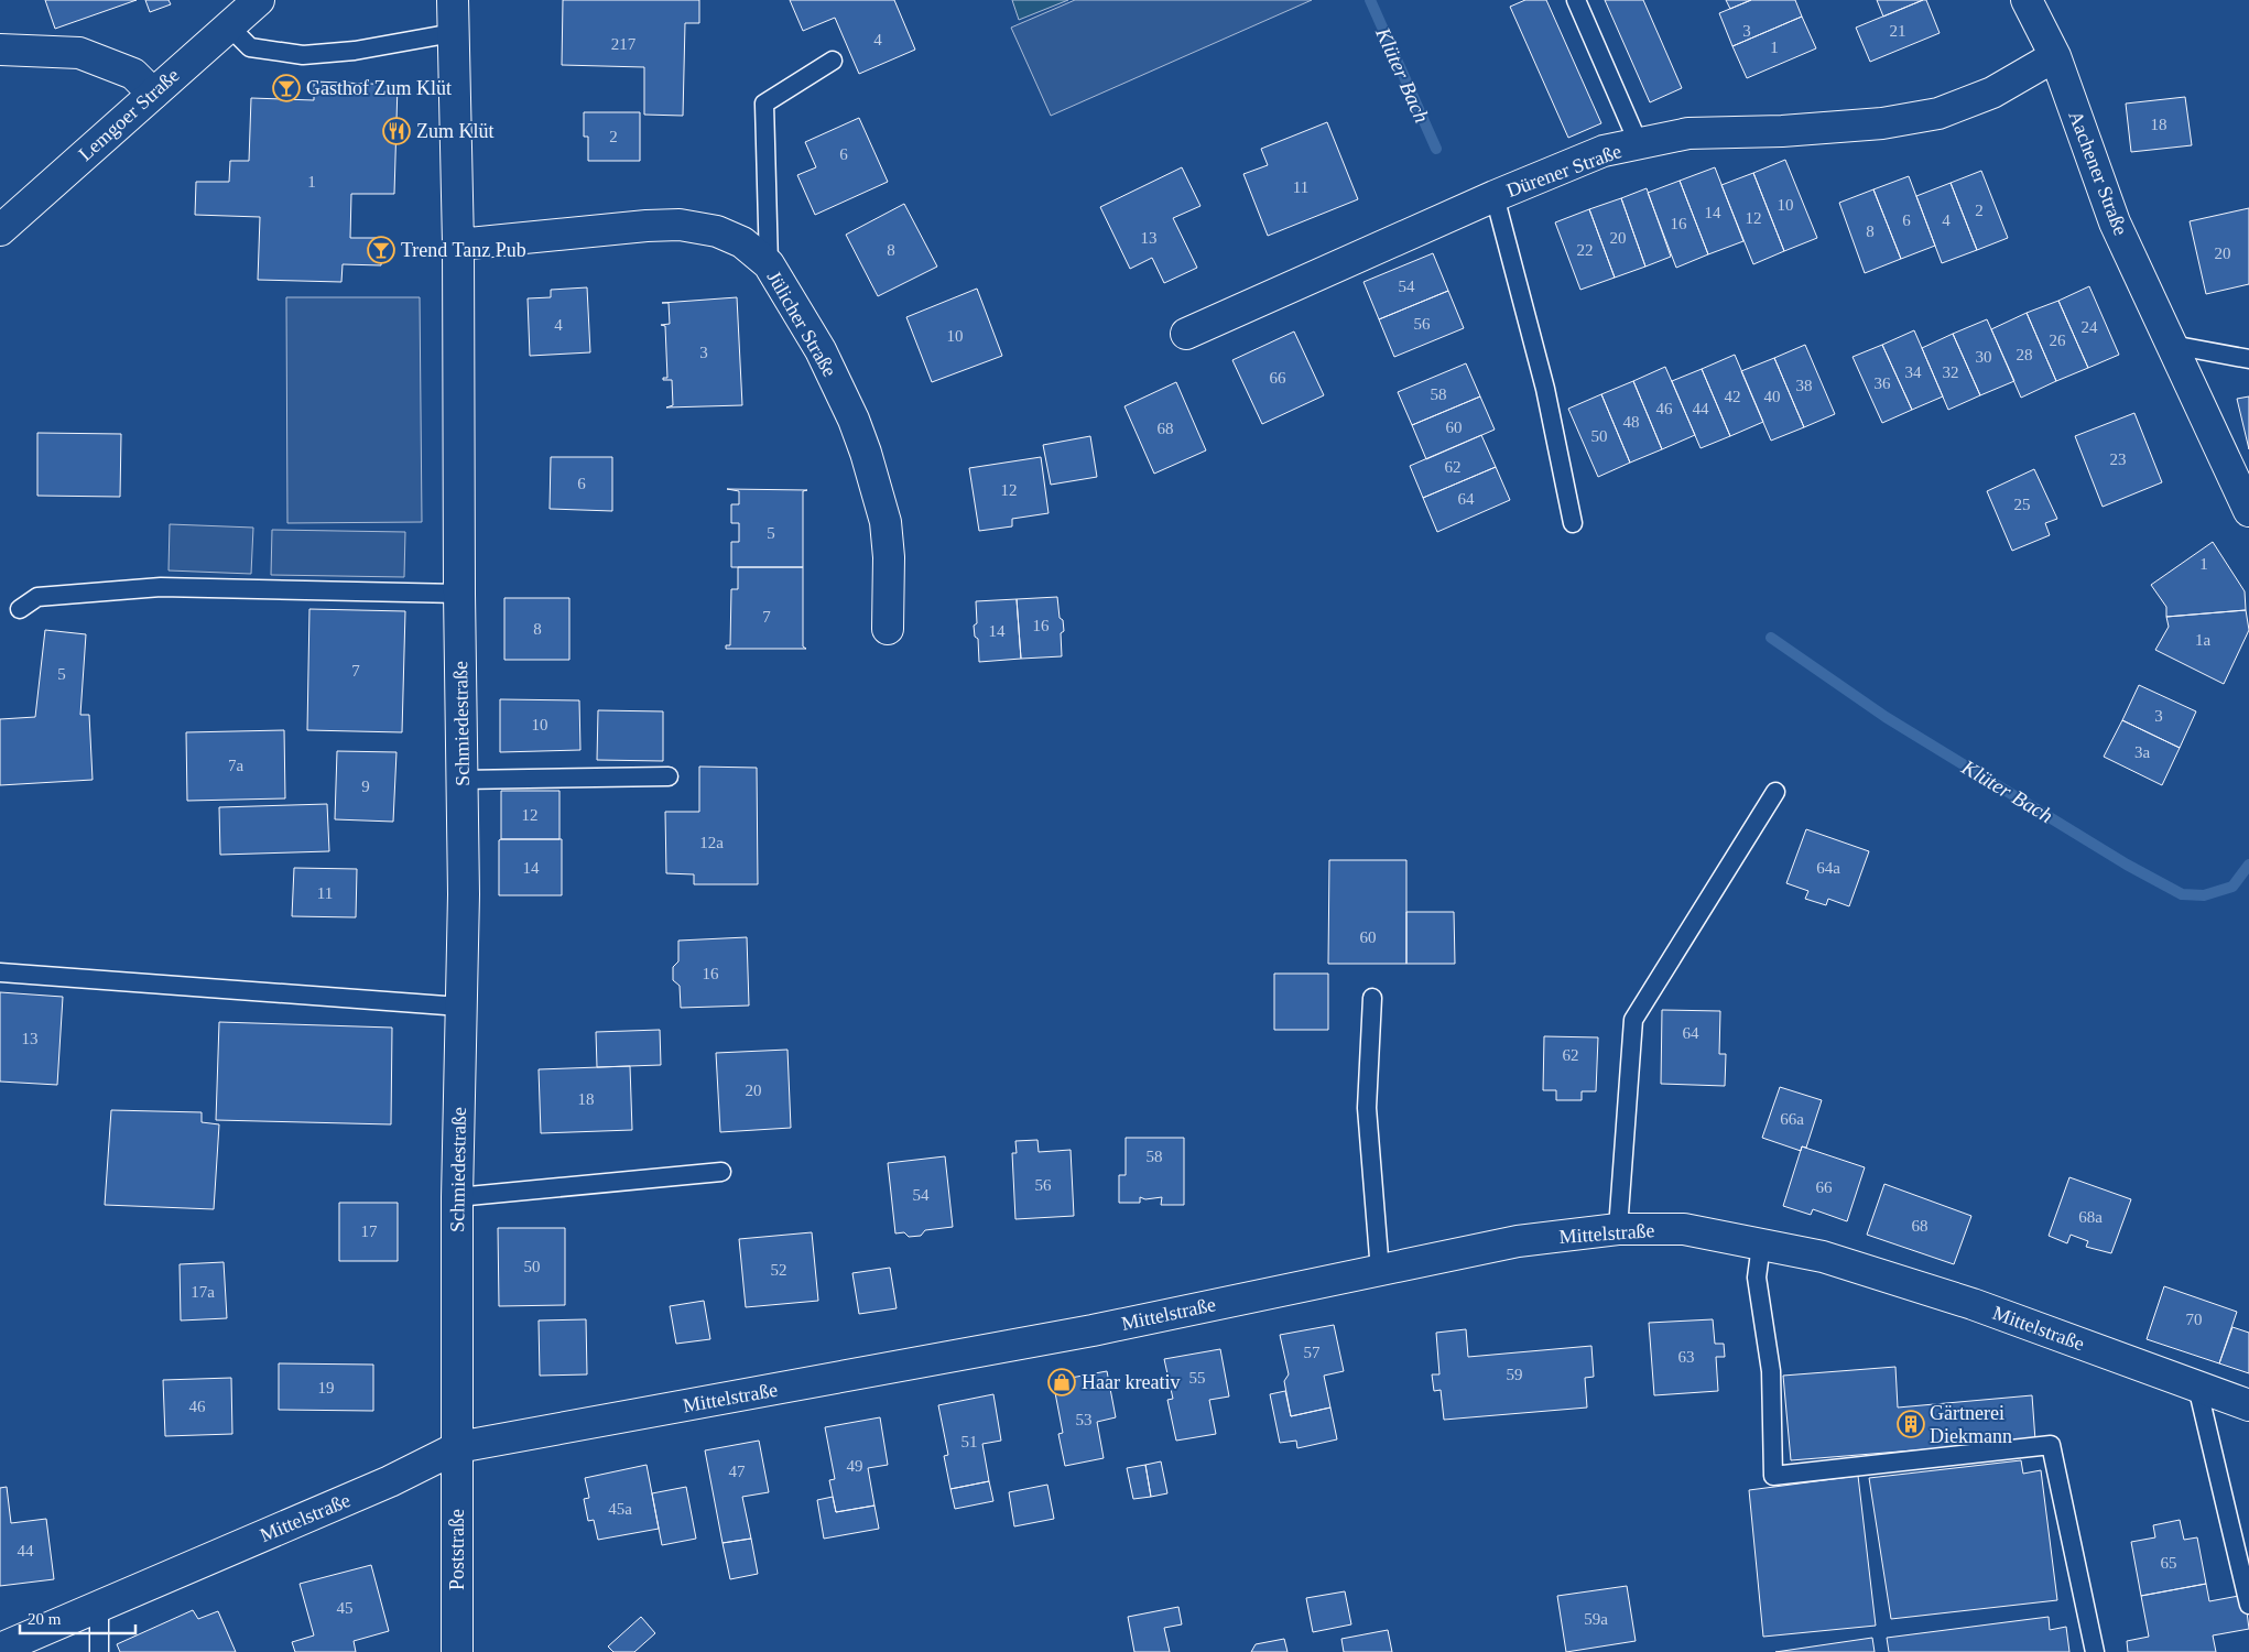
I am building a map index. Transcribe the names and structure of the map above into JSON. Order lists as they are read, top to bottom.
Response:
{
  "streets": {
    "street": [
      "Lemgoer Straße",
      "Dürener Straße",
      "Aachener Straße",
      "Jülicher Straße",
      "Schmiedestraße",
      "Mittelstraße",
      "Poststraße"
    ]
  },
  "crossings": [
    ["Dürener Straße", "Aachener Straße"],
    ["Jülicher Straße", "Schmiedestraße"],
    ["Schmiedestraße", "Mittelstraße"],
    ["Schmiedestraße", "Poststraße"],
    ["Mittelstraße", "Poststraße"]
  ],
  "water": ["Klüter Bach"],
  "places": {
    "bar": ["Gasthof Zum Klüt", "Trend Tanz Pub"],
    "restaurant": ["Zum Klüt"],
    "shop": ["Haar kreativ"],
    "building": ["Gärtnerei Diekmann"]
  },
  "house_numbers": [
    "3",
    "21",
    "4",
    "217",
    "1",
    "18",
    "2",
    "6",
    "1",
    "11",
    "10",
    "2",
    "14",
    "12",
    "6",
    "4",
    "16",
    "8",
    "13",
    "20",
    "8",
    "22",
    "20",
    "54",
    "56",
    "4",
    "24",
    "10",
    "26",
    "3",
    "28",
    "30",
    "34",
    "32",
    "66",
    "36",
    "38",
    "58",
    "42",
    "40",
    "46",
    "44",
    "48",
    "60",
    "68",
    "50",
    "23",
    "62",
    "6",
    "12",
    "64",
    "25",
    "5",
    "1",
    "7",
    "16",
    "8",
    "14",
    "1a",
    "7",
    "5",
    "3",
    "10",
    "3a",
    "7a",
    "9",
    "12",
    "12a",
    "14",
    "64a",
    "11",
    "60",
    "16",
    "64",
    "13",
    "62",
    "20",
    "18",
    "66a",
    "58",
    "56",
    "66",
    "54",
    "68a",
    "68",
    "17",
    "50",
    "52",
    "17a",
    "70",
    "57",
    "63",
    "59",
    "55",
    "19",
    "46",
    "53",
    "51",
    "49",
    "47",
    "45a",
    "44",
    "65",
    "45",
    "59a"
  ],
  "scale_bar": "20 m"
}
